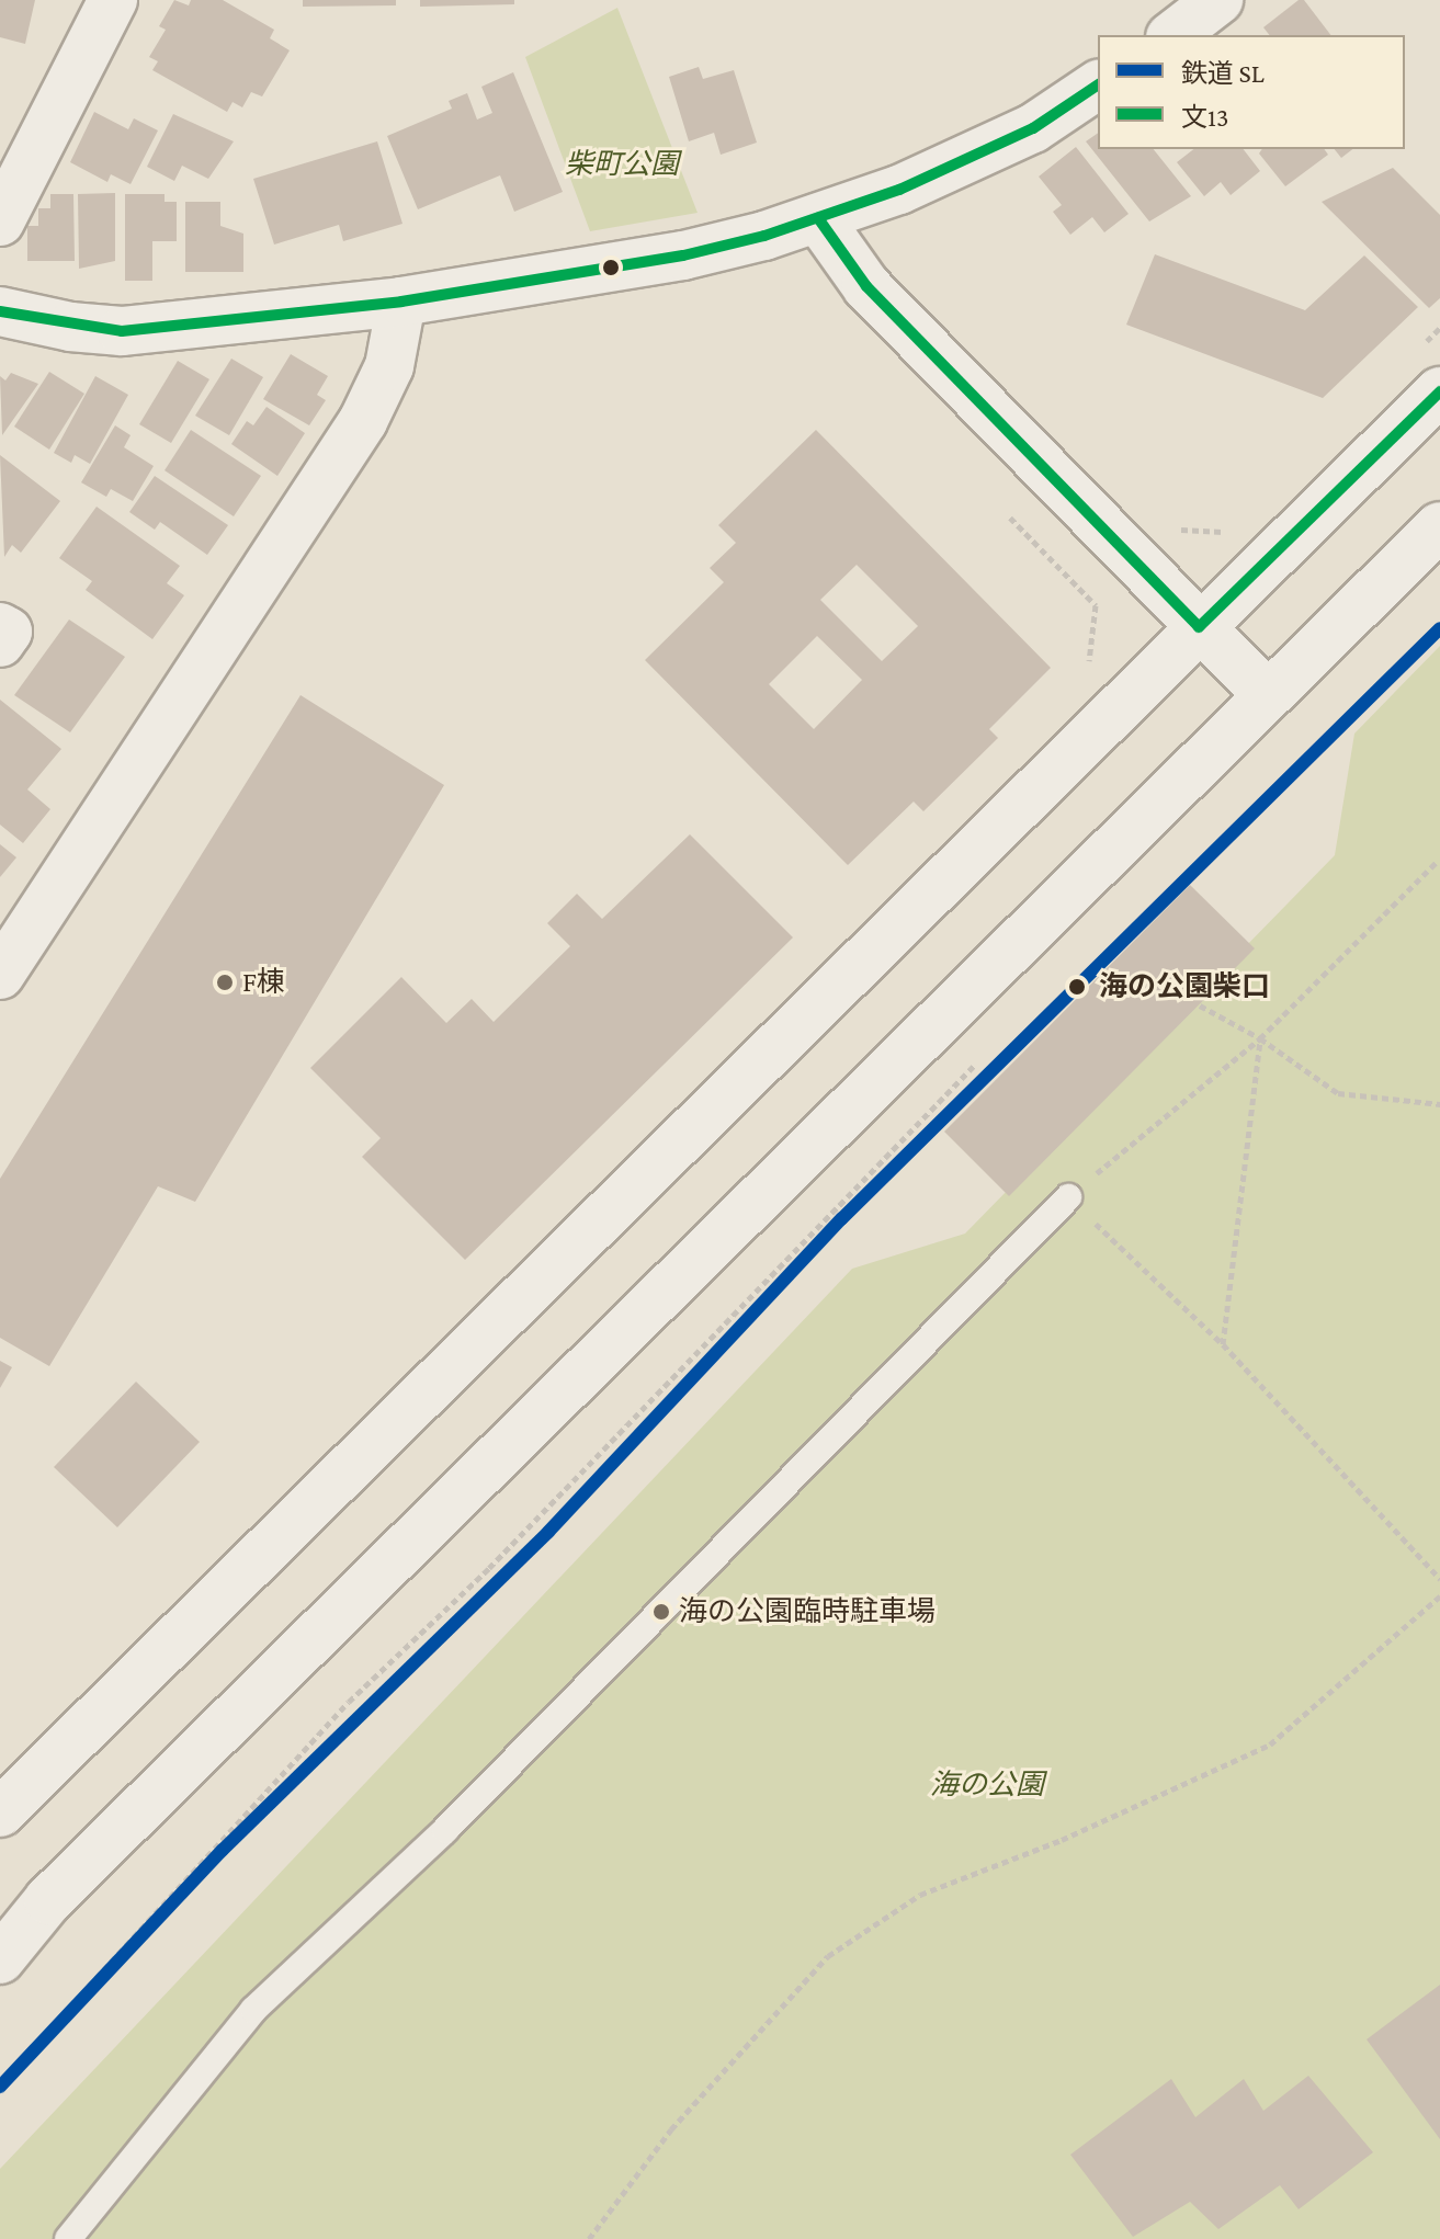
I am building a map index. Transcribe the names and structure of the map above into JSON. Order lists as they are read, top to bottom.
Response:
{
  "parks": ["柴町公園", "海の公園"],
  "places": ["F棟", "海の公園柴口", "海の公園臨時駐車場"],
  "lines": ["transit line 文13", "rail line SL"],
  "legend": ["鉄道 SL", "文13"]
}
